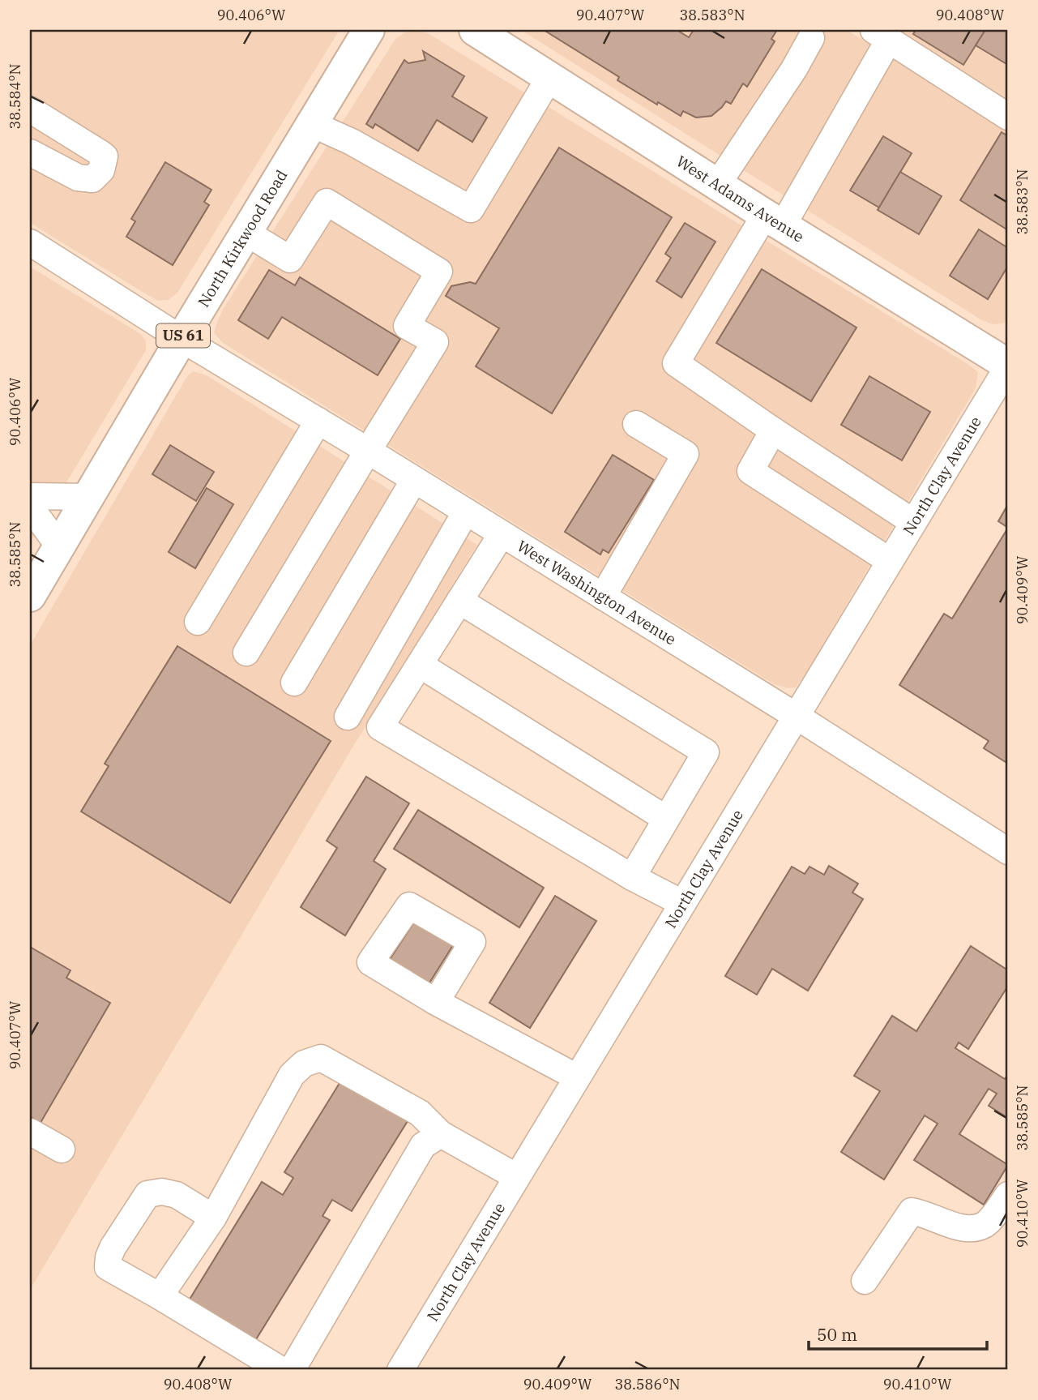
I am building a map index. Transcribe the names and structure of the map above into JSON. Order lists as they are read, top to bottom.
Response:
{
  "streets": {
    "main road": ["West Adams Avenue", "North Kirkwood Road", "US 61"],
    "street": ["North Clay Avenue", "West Washington Avenue"]
  },
  "crossings": [
    ["West Adams Avenue", "North Clay Avenue"],
    ["North Kirkwood Road", "West Washington Avenue"],
    ["North Clay Avenue", "West Washington Avenue"]
  ],
  "scale_bar": "50 m",
  "coordinates": [
    "90.406°W",
    "90.407°W",
    "38.583°N",
    "90.408°W",
    "38.584°N",
    "38.585°N",
    "90.409°W",
    "90.410°W",
    "38.586°N"
  ]
}
